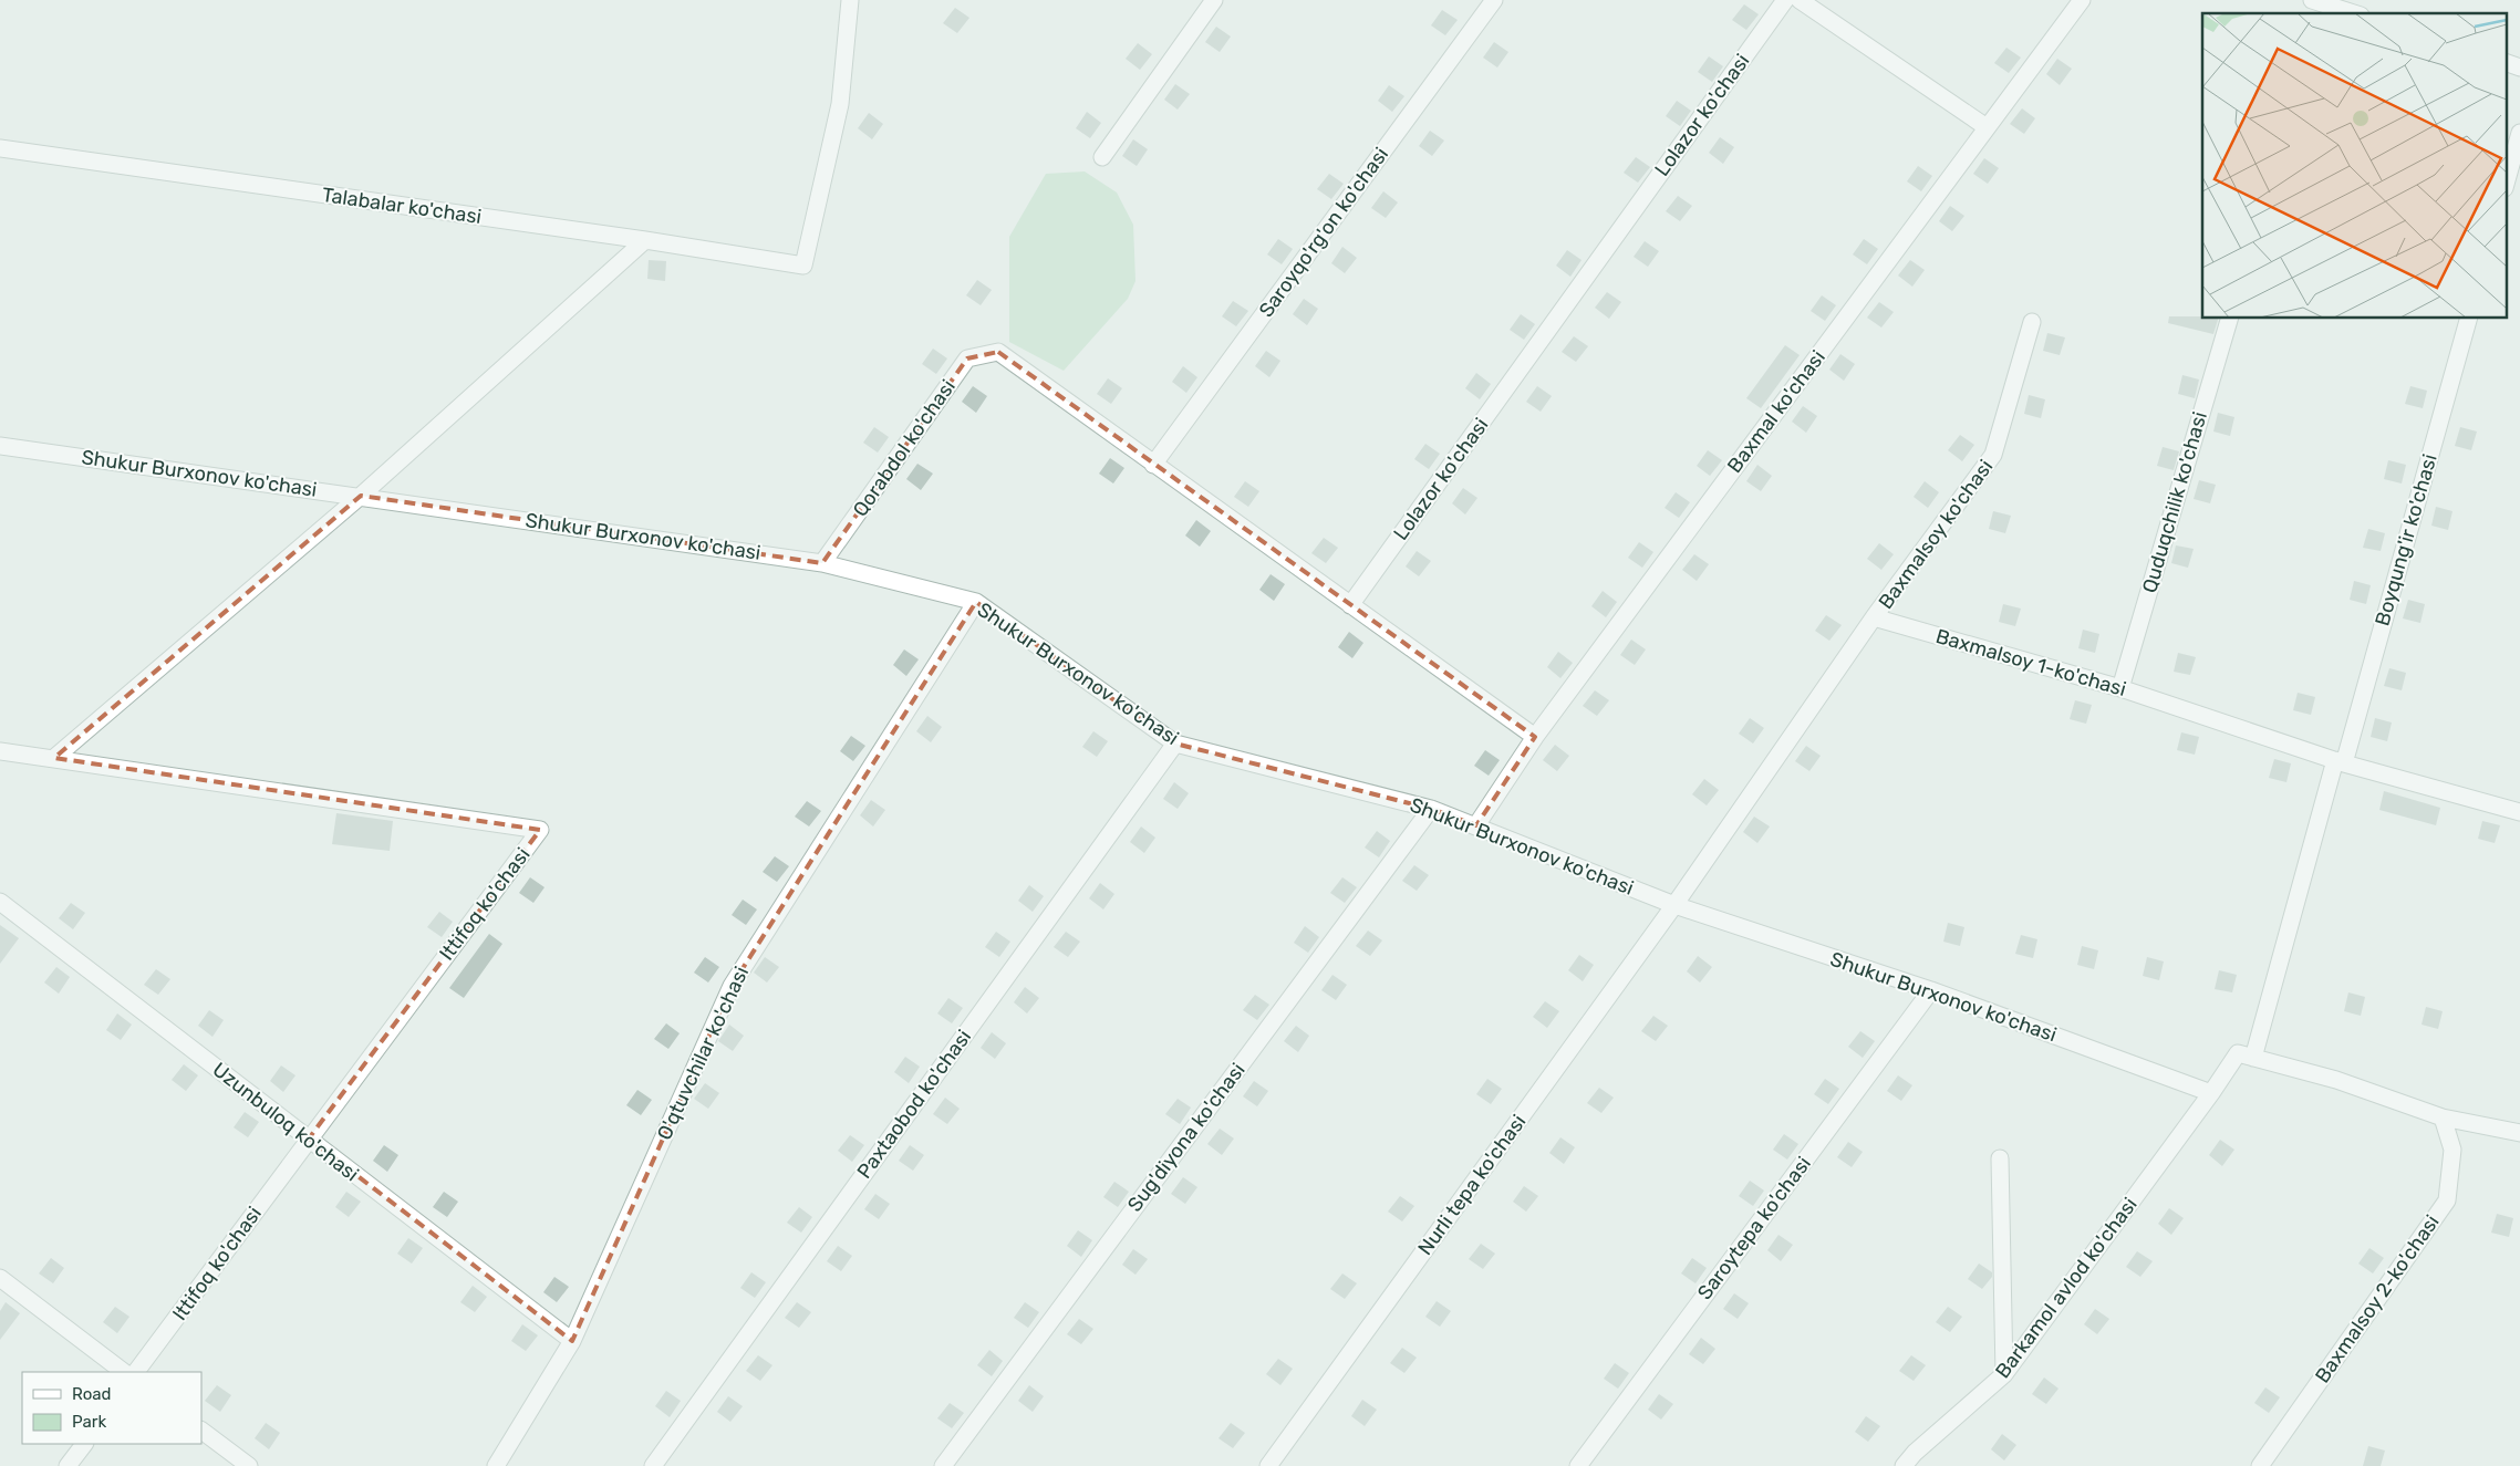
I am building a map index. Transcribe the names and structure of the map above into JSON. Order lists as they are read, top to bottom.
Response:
{
  "streets": {
    "street": [
      "Lolazor ko'chasi",
      "Talabalar ko'chasi",
      "Saroyqo'rg'on ko'chasi",
      "Baxmal ko'chasi",
      "Qorabdol ko'chasi",
      "Shukur Burxonov ko'chasi",
      "Quduqchilik ko'chasi",
      "Baхmalsoy ko'chasi",
      "Boyqung'ir ko'chasi",
      "Baxmalsoy 1-ko'chasi",
      "Ittifoq ko'chasi",
      "O'qtuvchilar ko'chasi",
      "Paxtaobod ko'chasi",
      "Uzunbuloq ko'chasi",
      "Sug'diyona ko'chasi",
      "Nurli tepa ko'chasi",
      "Saroytepa ko'chasi",
      "Barkamol avlod ko'chasi",
      "Baxmalsoy 2-ko'chasi"
    ]
  },
  "crossings": [
    ["Saroyqo'rg'on ko'chasi", "Qorabdol ko'chasi"],
    ["Baxmal ko'chasi", "Shukur Burxonov ko'chasi"],
    ["Qorabdol ko'chasi", "Shukur Burxonov ko'chasi"],
    ["Shukur Burxonov ko'chasi", "O'qtuvchilar ko'chasi"],
    ["Shukur Burxonov ko'chasi", "Paxtaobod ko'chasi"],
    ["Shukur Burxonov ko'chasi", "Sug'diyona ko'chasi"],
    ["Shukur Burxonov ko'chasi", "Nurli tepa ko'chasi"],
    ["Shukur Burxonov ko'chasi", "Saroytepa ko'chasi"],
    ["Shukur Burxonov ko'chasi", "Barkamol avlod ko'chasi"],
    ["Quduqchilik ko'chasi", "Baxmalsoy 1-ko'chasi"],
    ["Baхmalsoy ko'chasi", "Baxmalsoy 1-ko'chasi"],
    ["Boyqung'ir ko'chasi", "Baxmalsoy 1-ko'chasi"],
    ["Ittifoq ko'chasi", "Uzunbuloq ko'chasi"],
    ["O'qtuvchilar ko'chasi", "Uzunbuloq ko'chasi"]
  ],
  "legend": ["Road", "Park"]
}
